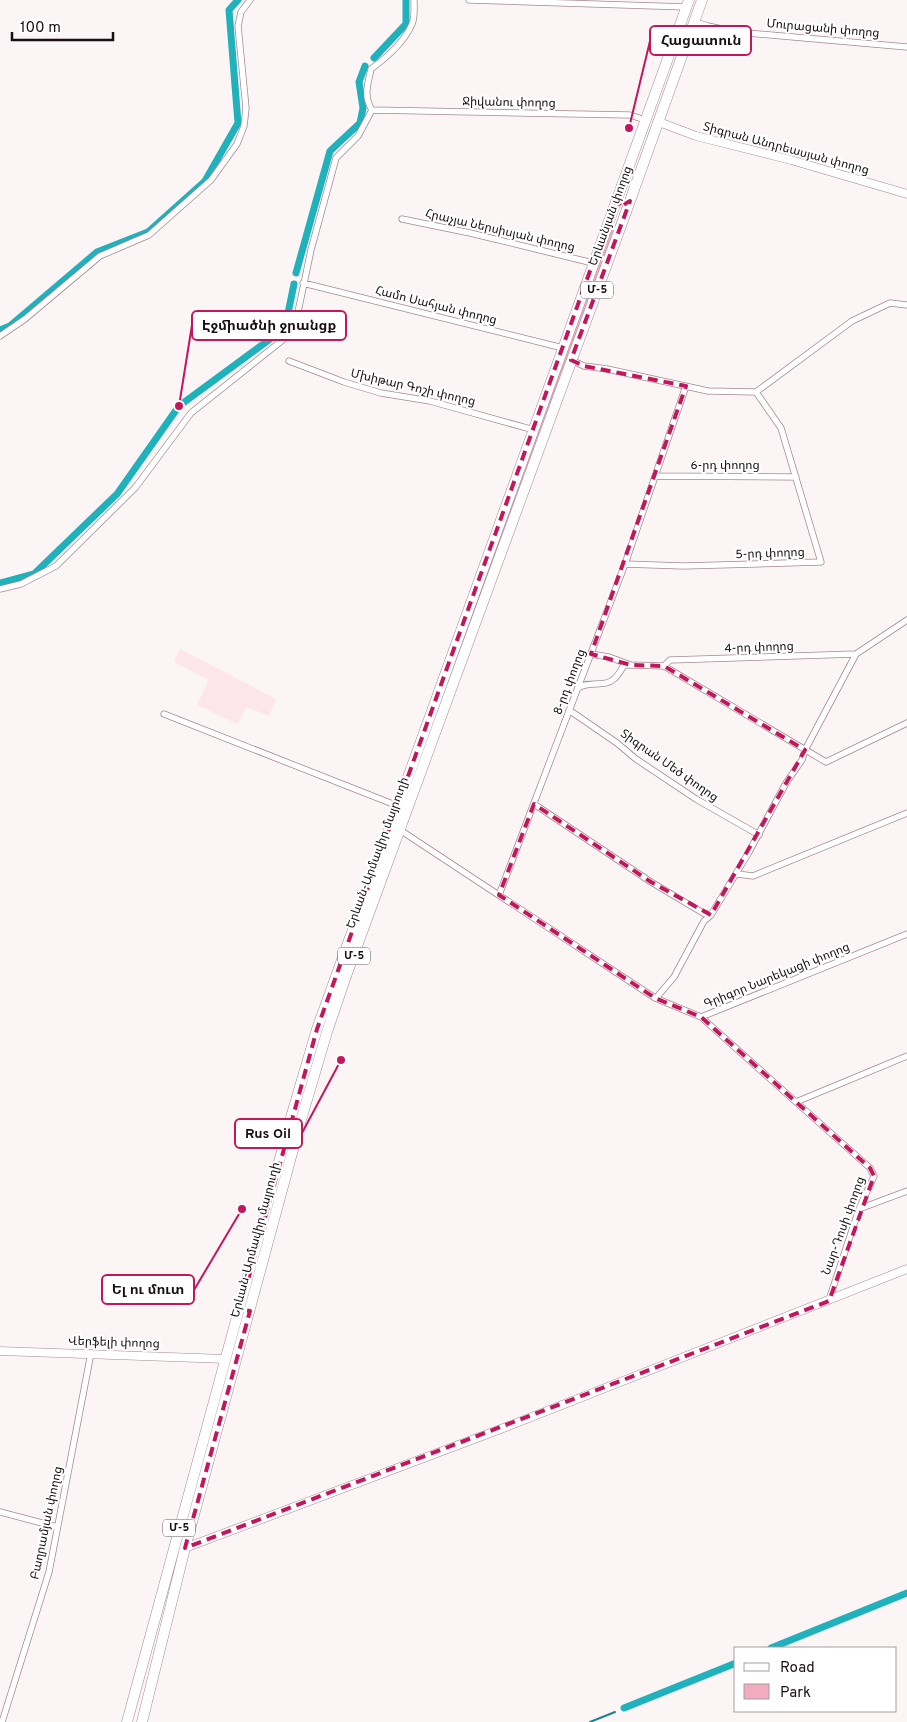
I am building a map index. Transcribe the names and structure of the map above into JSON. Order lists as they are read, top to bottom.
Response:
{
  "streets": {
    "highway": ["Երևանյան փողոց", "Մ-5", "Երևան-Արմավիր մայրուղի"],
    "main road": ["Տիգրան Անդրեասյան փողոց", "Վերֆելի փողոց"],
    "street": [
      "Մուրացանի փողոց",
      "Ջիվանու փողոց",
      "Հրաչյա Ներսիսյան փողոց",
      "Համո Սահյան փողոց",
      "Մխիթար Գոշի փողոց",
      "6-րդ փողոց",
      "5-րդ փողոց",
      "4-րդ փողոց",
      "8-րդ փողոց",
      "Տիգրան Մեծ փողոց",
      "Գրիգոր Նարեկացի փողոց",
      "Նար-Դոսի փողոց",
      "Բաղրամյան փողոց"
    ]
  },
  "crossings": [
    ["Մուրացանի փողոց", "Երևանյան փողոց"],
    ["Ջիվանու փողոց", "Երևանյան փողոց"],
    ["Տիգրան Անդրեասյան փողոց", "Երևանյան փողոց"],
    ["Երևանյան փողոց", "Հրաչյա Ներսիսյան փողոց"],
    ["Երևանյան փողոց", "Համո Սահյան փողոց"],
    ["Երևանյան փողոց", "Մխիթար Գոշի փողոց"],
    ["Երևանյան փողոց", "Երևան-Արմավիր մայրուղի"],
    ["Մ-5", "Երևան-Արմավիր մայրուղի"],
    ["Մ-5", "Վերֆելի փողոց"],
    ["6-րդ փողոց", "5-րդ փողոց"],
    ["6-րդ փողոց", "8-րդ փողոց"],
    ["5-րդ փողոց", "8-րդ փողոց"],
    ["8-րդ փողոց", "Տիգրան Մեծ փողոց"],
    ["8-րդ փողոց", "Գրիգոր Նարեկացի փողոց"],
    ["Երևան-Արմավիր մայրուղի", "Գրիգոր Նարեկացի փողոց"],
    ["Վերֆելի փողոց", "Բաղրամյան փողոց"]
  ],
  "places": [
    "Հացատուն",
    "Էջմիածնի ջրանցք",
    "Rus Oil",
    "Ել ու մուտ"
  ],
  "legend": ["Road", "Park"],
  "scale_bar": "100 m"
}
